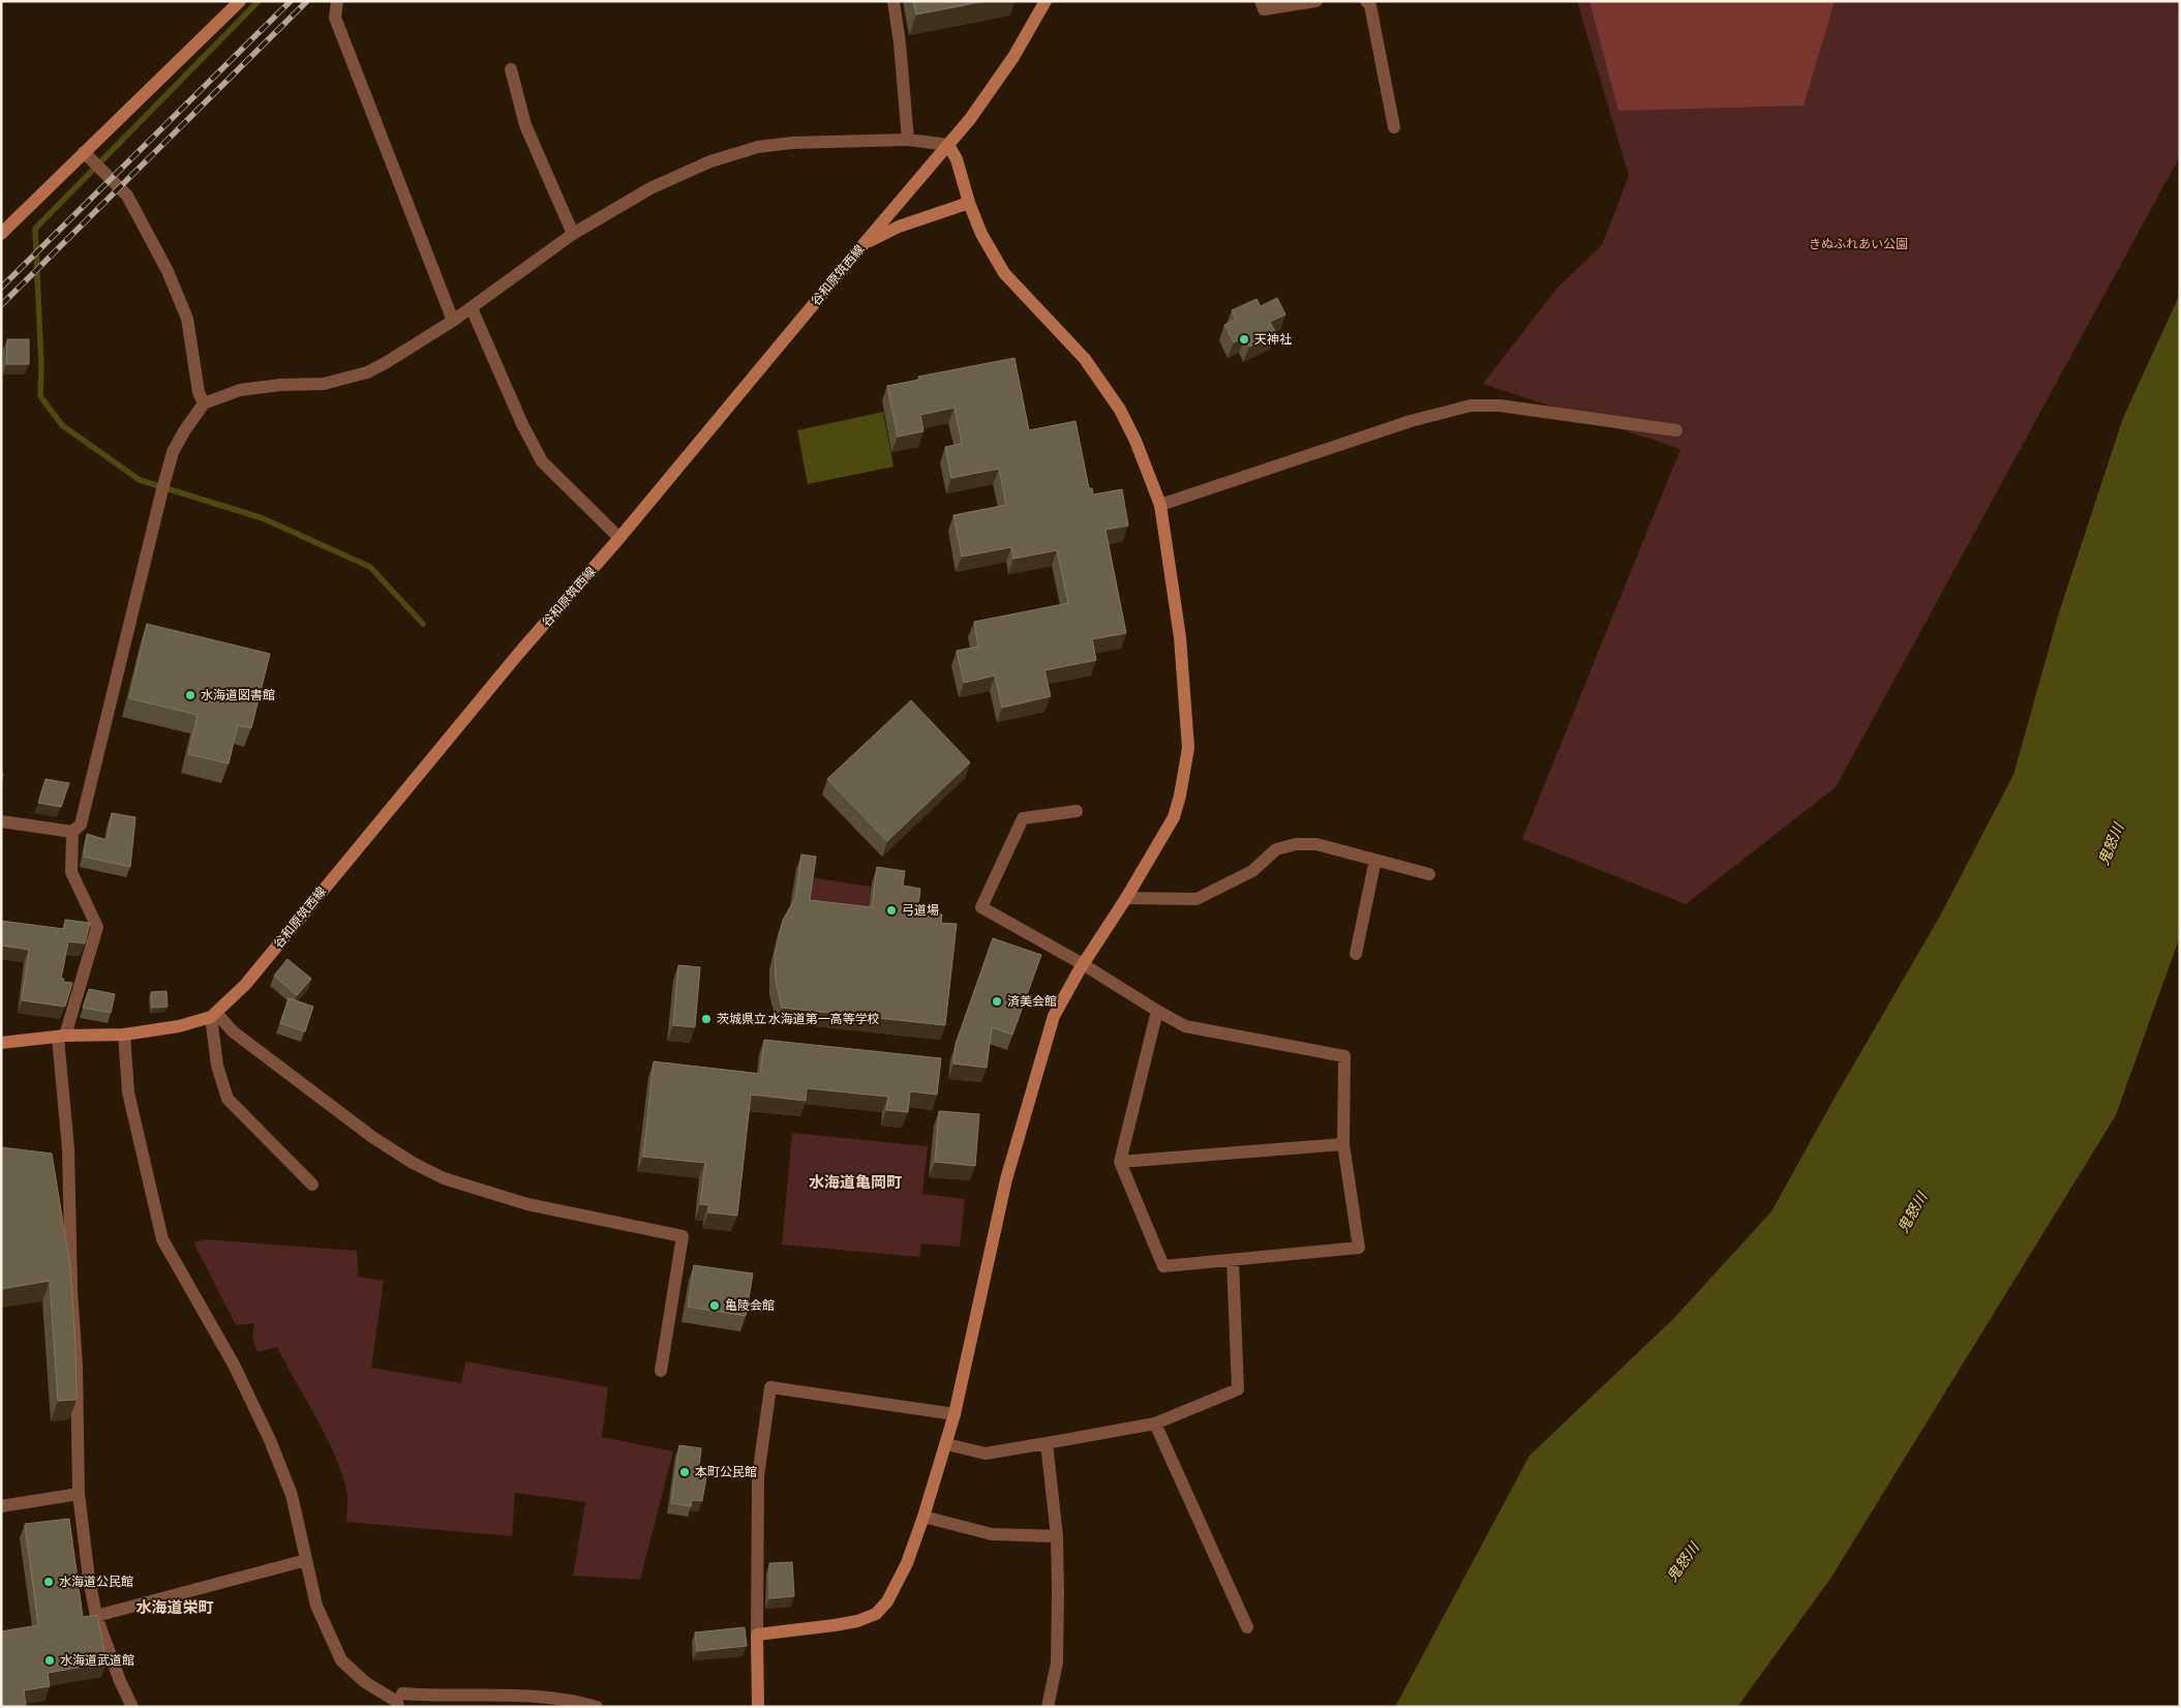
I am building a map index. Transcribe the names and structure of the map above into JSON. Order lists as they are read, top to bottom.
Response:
{
  "streets": {
    "street": ["谷和原筑西線"]
  },
  "districts": ["水海道亀岡町", "水海道栄町"],
  "water": ["鬼怒川"],
  "parks": ["きぬふれあい公園"],
  "places": [
    "天神社",
    "水海道図書館",
    "弓道場",
    "済美会館",
    "茨城県立 水海道第一高等学校",
    "亀陵会館",
    "本町公民館",
    "水海道公民館",
    "水海道武道館"
  ]
}
